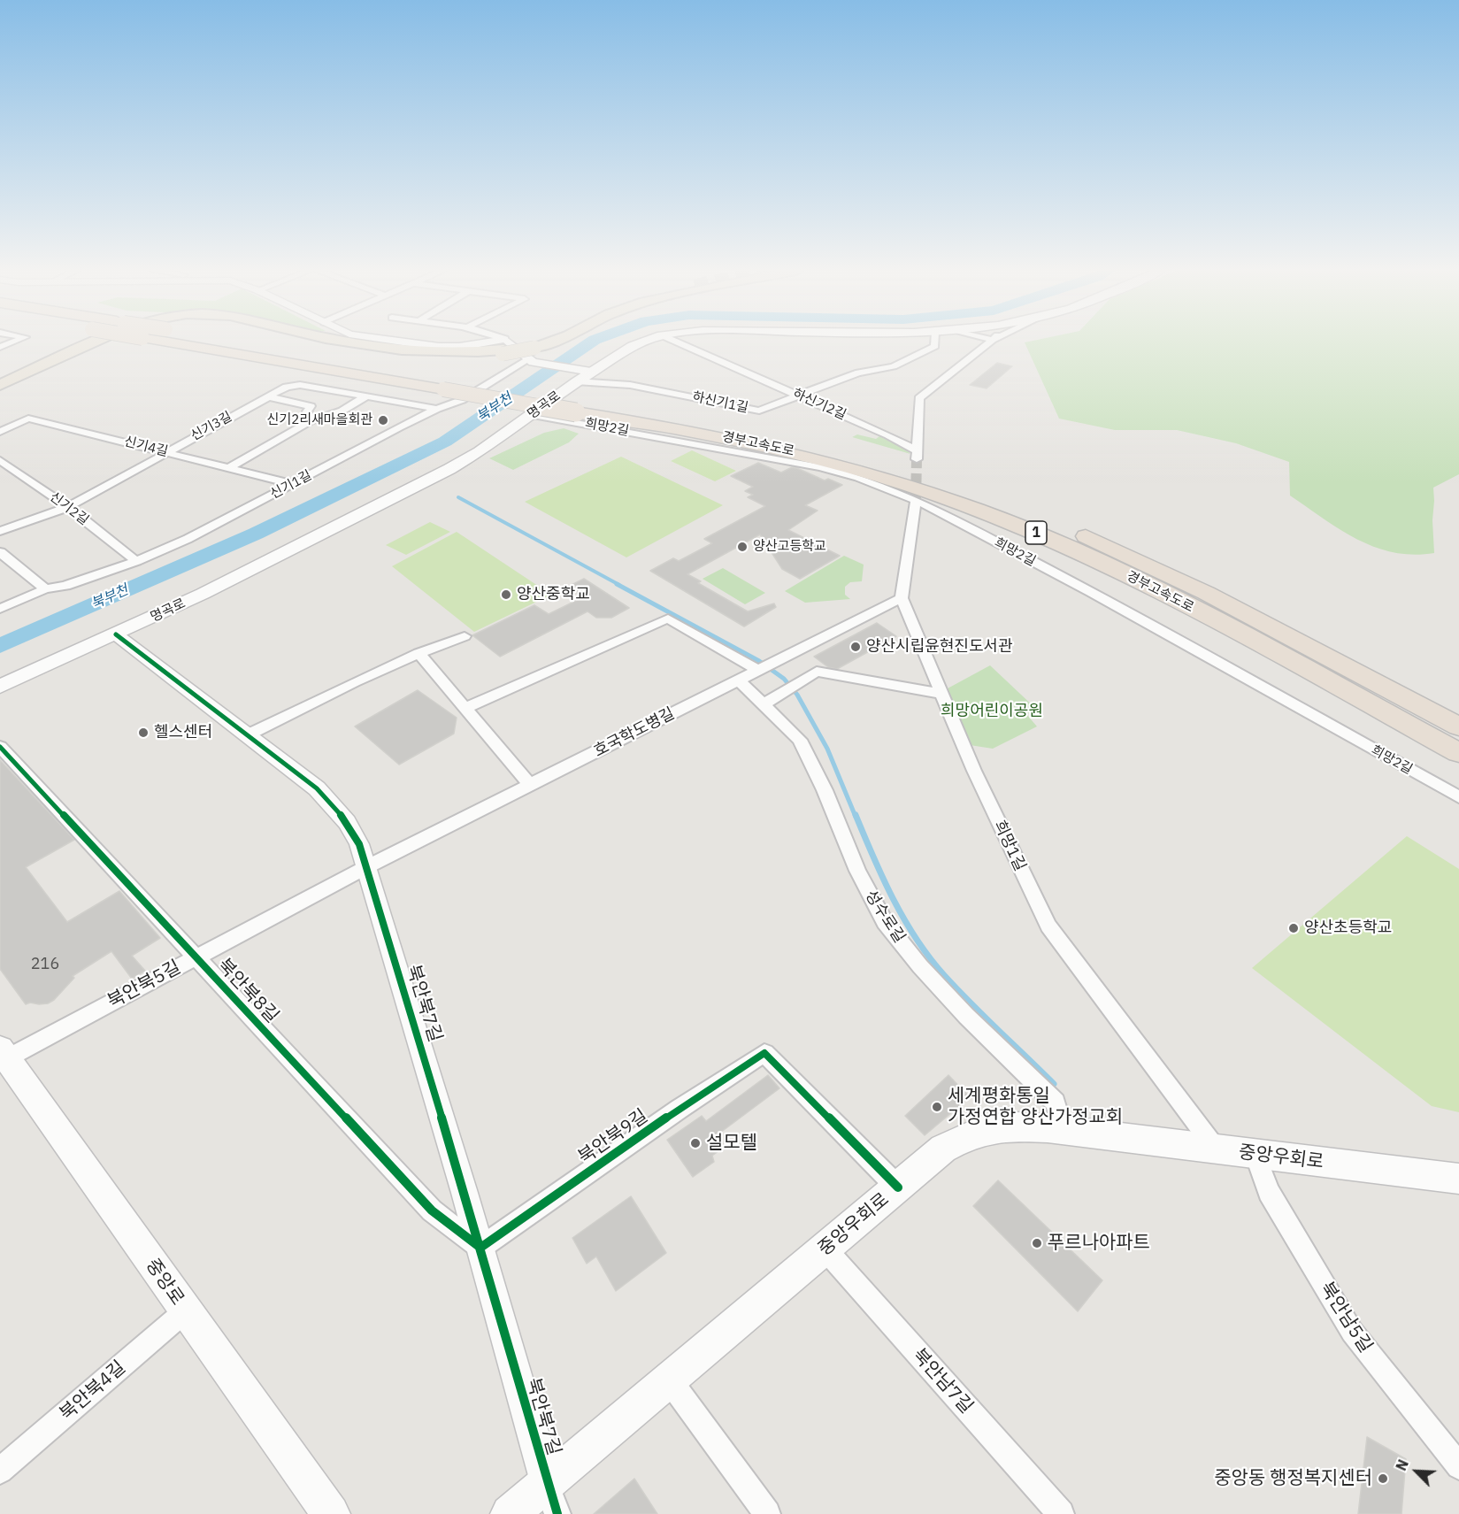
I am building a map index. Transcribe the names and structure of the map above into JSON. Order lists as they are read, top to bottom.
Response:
{
  "streets": {
    "highway": ["경부고속도로", "1"],
    "main road": ["명곡로", "중앙우회로", "중앙로"],
    "street": [
      "하신기1길",
      "하신기2길",
      "신기3길",
      "희망2길",
      "신기4길",
      "신기1길",
      "신기2길",
      "호국학도병길",
      "희망1길",
      "성수로길",
      "북안북5길",
      "북안북8길",
      "북안북7길",
      "북안북9길",
      "북안남5길",
      "북안남7길",
      "북안북4길"
    ]
  },
  "crossings": [
    ["하신기1길", "하신기2길"],
    ["하신기1길", "명곡로"],
    ["명곡로", "희망2길"],
    ["명곡로", "북안북7길"],
    ["신기3길", "신기4길"],
    ["신기3길", "신기1길"],
    ["신기3길", "신기2길"],
    ["신기4길", "신기1길"],
    ["신기1길", "신기2길"],
    ["호국학도병길", "희망1길"],
    ["호국학도병길", "성수로길"],
    ["호국학도병길", "북안북5길"],
    ["호국학도병길", "북안북7길"],
    ["희망1길", "중앙우회로"],
    ["성수로길", "중앙우회로"],
    ["북안북5길", "북안북8길"],
    ["북안북5길", "북안북7길"],
    ["북안북5길", "중앙로"],
    ["북안북8길", "북안북7길"],
    ["북안북8길", "북안북9길"],
    ["북안북7길", "북안북9길"],
    ["북안북7길", "중앙우회로"],
    ["북안북9길", "중앙우회로"],
    ["중앙우회로", "북안남5길"],
    ["중앙우회로", "북안남7길"],
    ["중앙로", "북안북4길"]
  ],
  "water": ["북부천"],
  "parks": ["희망어린이공원"],
  "places": [
    "신기2리새마을회관",
    "양산고등학교",
    "양산중학교",
    "양산시립윤현진도서관",
    "헬스센터",
    "양산초등학교",
    "세계평화통일 가정연합 양산가정교회",
    "설모텔",
    "푸르나아파트",
    "중앙동 행정복지센터"
  ],
  "house_numbers": ["216"],
  "north": "top left"
}
